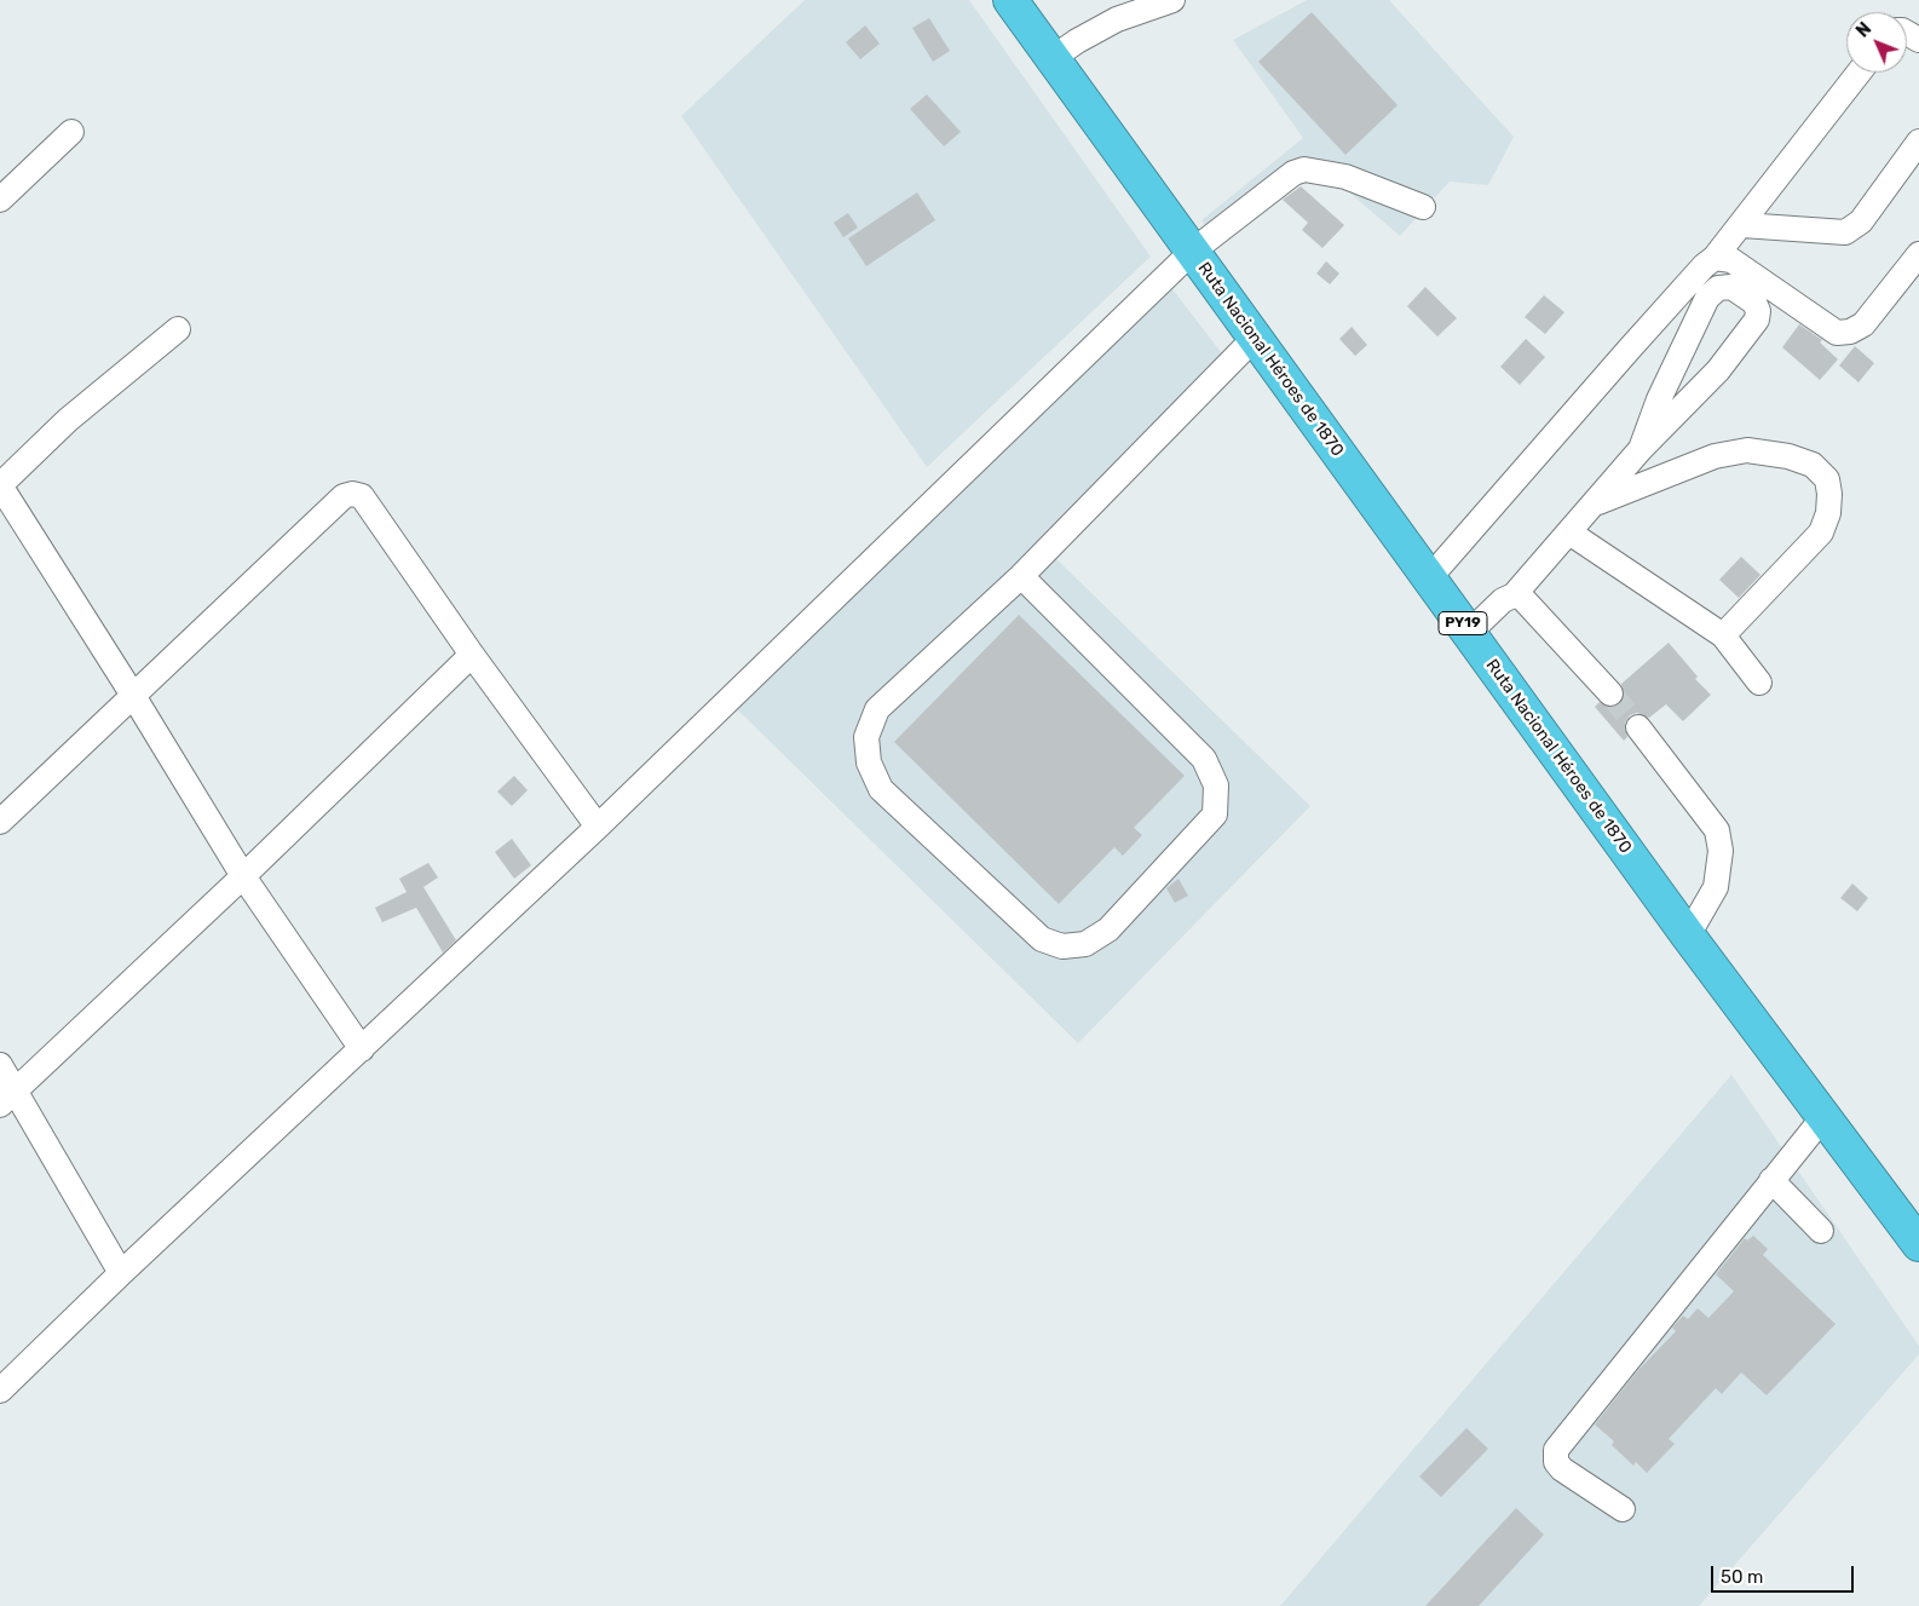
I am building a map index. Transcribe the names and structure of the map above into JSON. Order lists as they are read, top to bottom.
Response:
{
  "streets": {
    "highway": ["Ruta Nacional Héroes de 1870", "PY19"]
  },
  "scale_bar": "50 m",
  "north": "top left"
}
